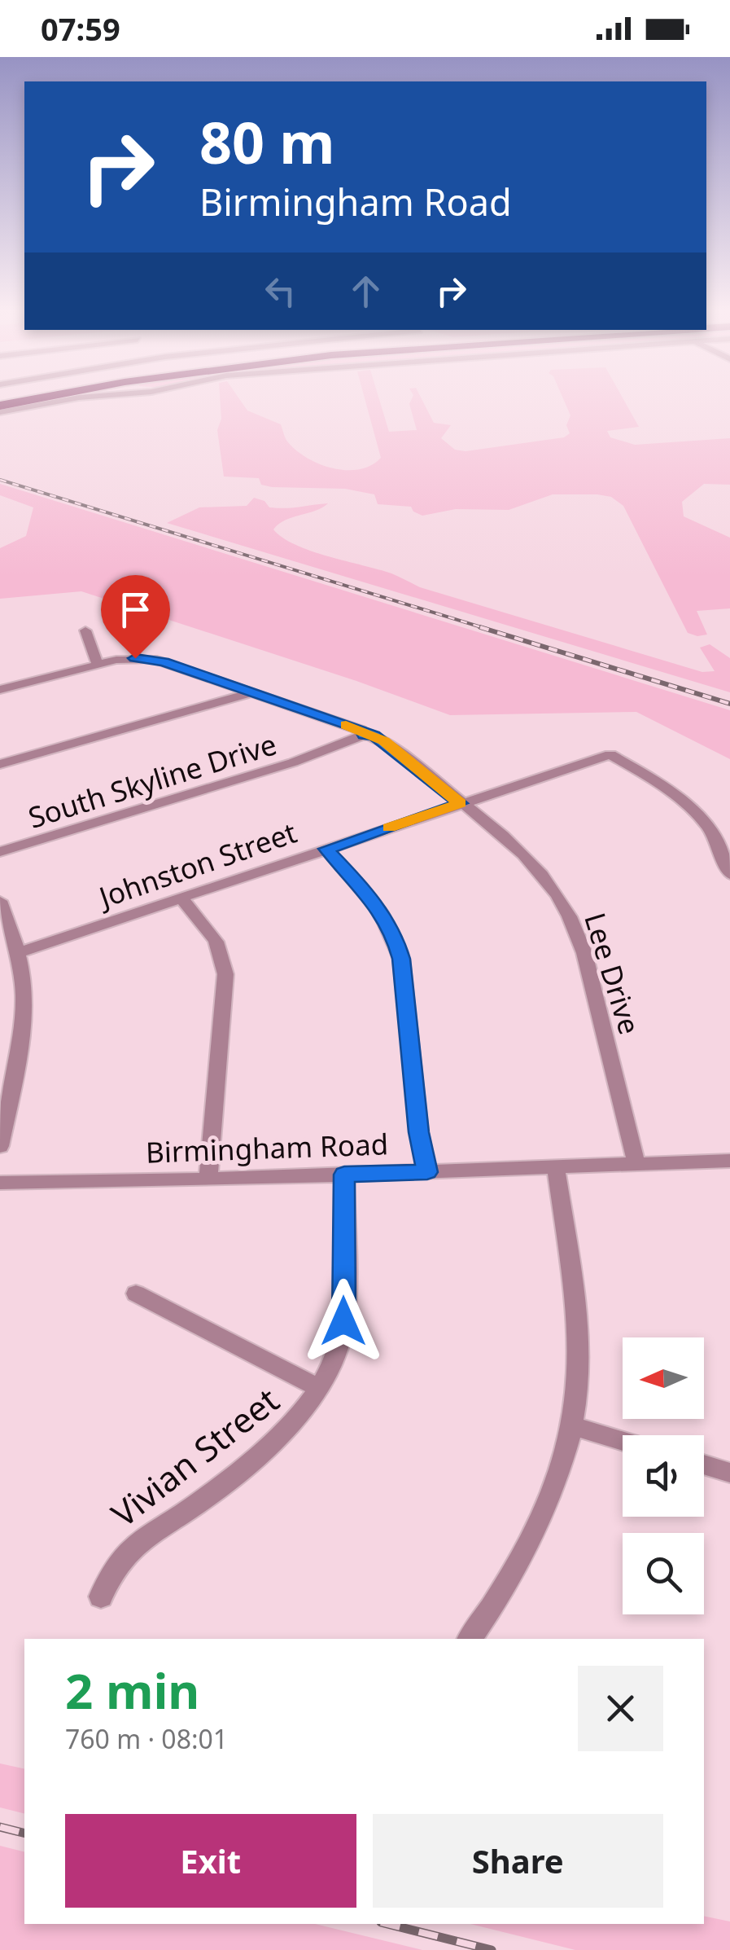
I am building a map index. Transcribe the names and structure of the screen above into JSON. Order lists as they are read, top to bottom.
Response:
{
  "streets": {
    "street": [
      "South Skyline Drive",
      "Johnston Street",
      "Lee Drive",
      "Birmingham Road",
      "Vivian Street"
    ]
  },
  "crossings": [
    ["South Skyline Drive", "Lee Drive"],
    ["Johnston Street", "Lee Drive"],
    ["Lee Drive", "Birmingham Road"],
    ["Birmingham Road", "Vivian Street"]
  ],
  "north": "left",
  "page": {
    "status": "07:59",
    "turn": ["80 m", "Birmingham Road"],
    "heading": ["2 min", "760 m · 08:01"],
    "buttons": ["Exit", "Share"]
  }
}
